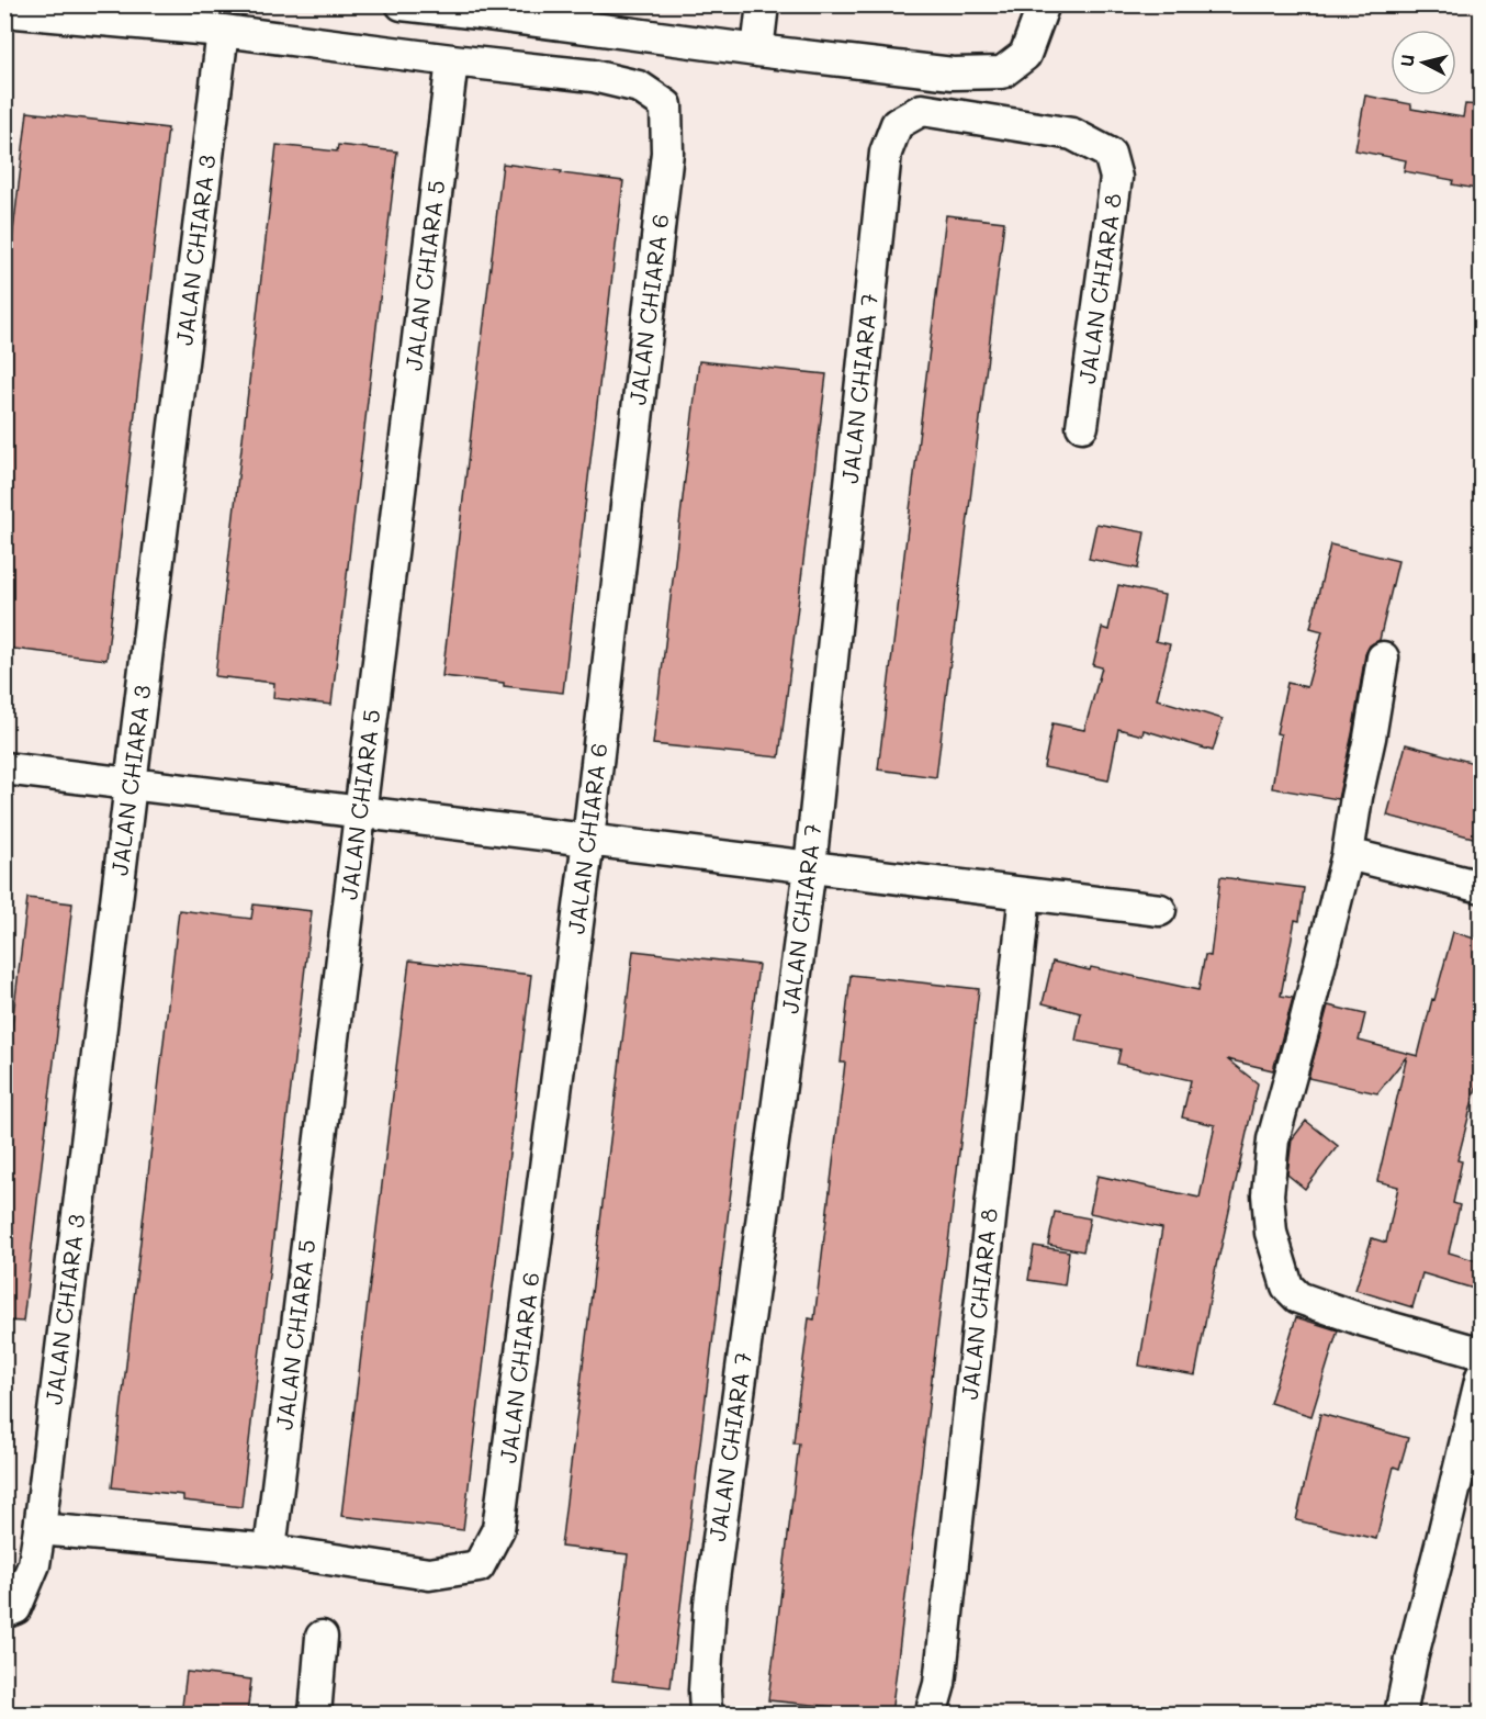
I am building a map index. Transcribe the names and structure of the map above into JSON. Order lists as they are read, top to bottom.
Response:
{
  "streets": {
    "street": [
      "JALAN CHIARA 3",
      "JALAN CHIARA 5",
      "JALAN CHIARA 8",
      "JALAN CHIARA 6",
      "JALAN CHIARA 7"
    ]
  },
  "crossings": [
    ["JALAN CHIARA 5", "JALAN CHIARA 6"],
    ["JALAN CHIARA 8", "JALAN CHIARA 7"]
  ],
  "north": "left"
}
